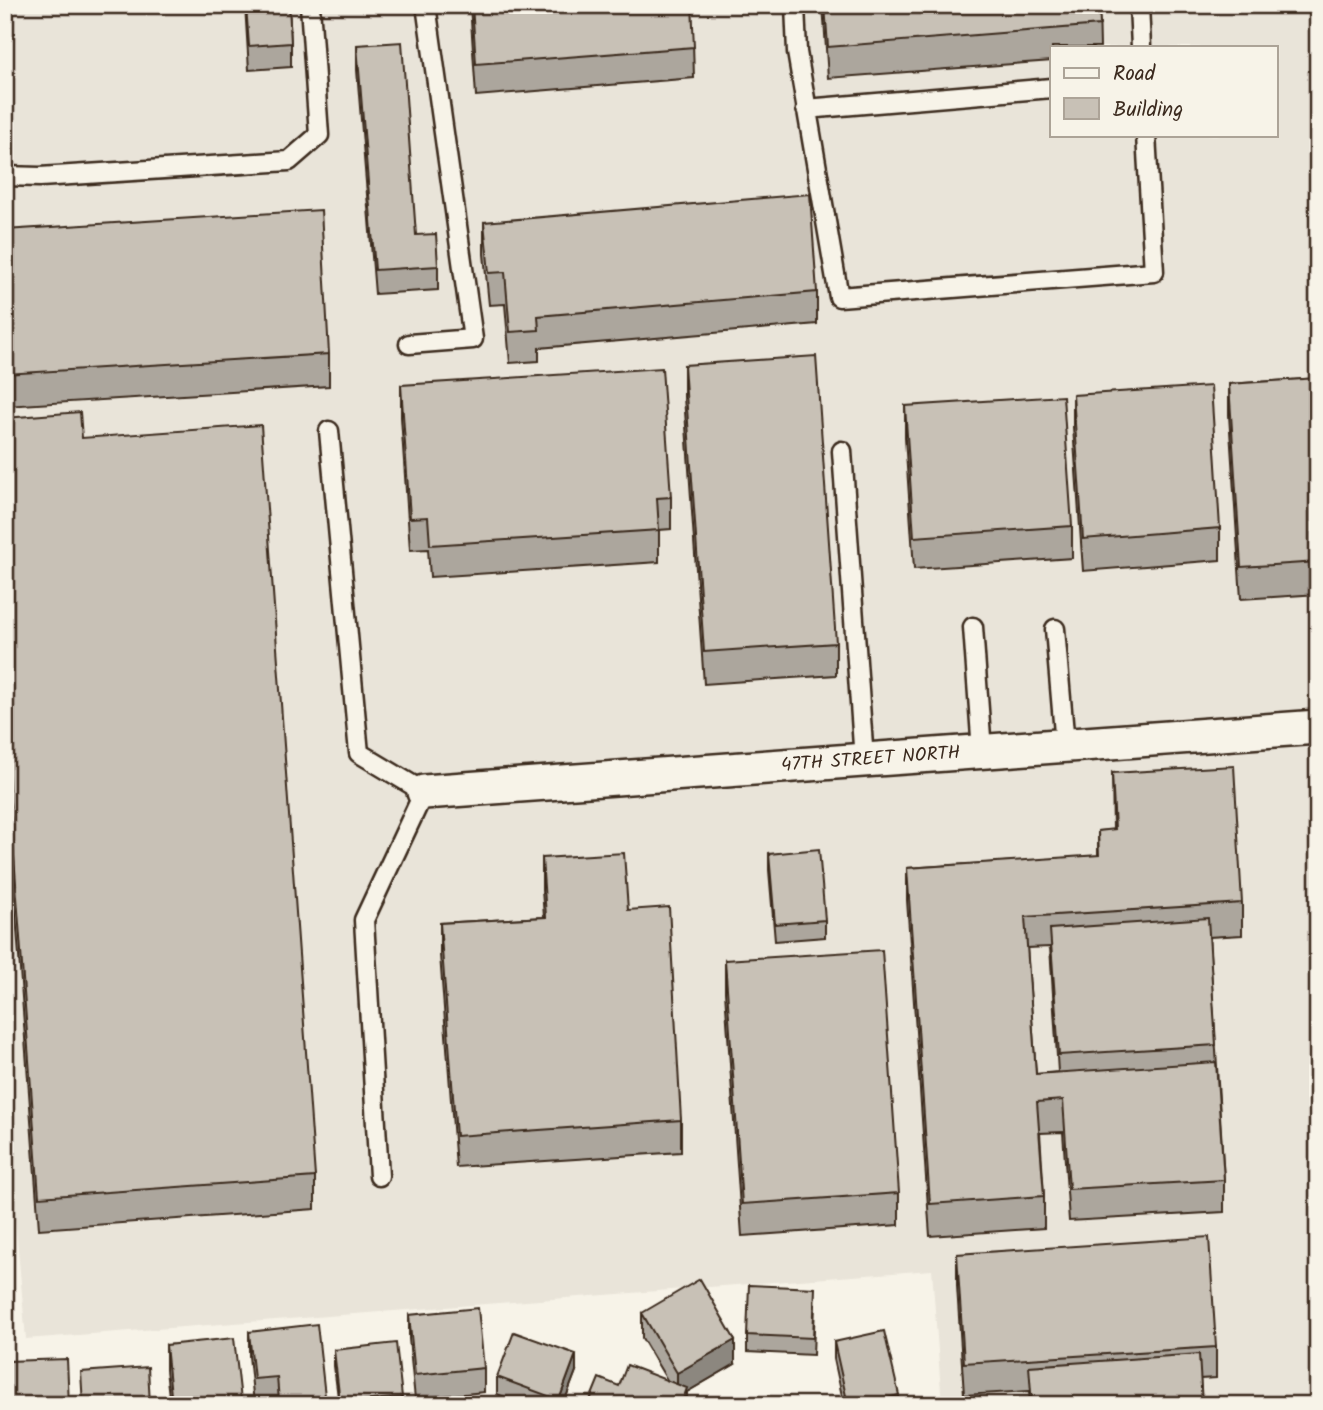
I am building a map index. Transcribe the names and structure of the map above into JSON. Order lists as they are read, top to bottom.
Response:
{
  "streets": {
    "street": ["47TH STREET NORTH"]
  },
  "legend": ["Road", "Building"]
}
